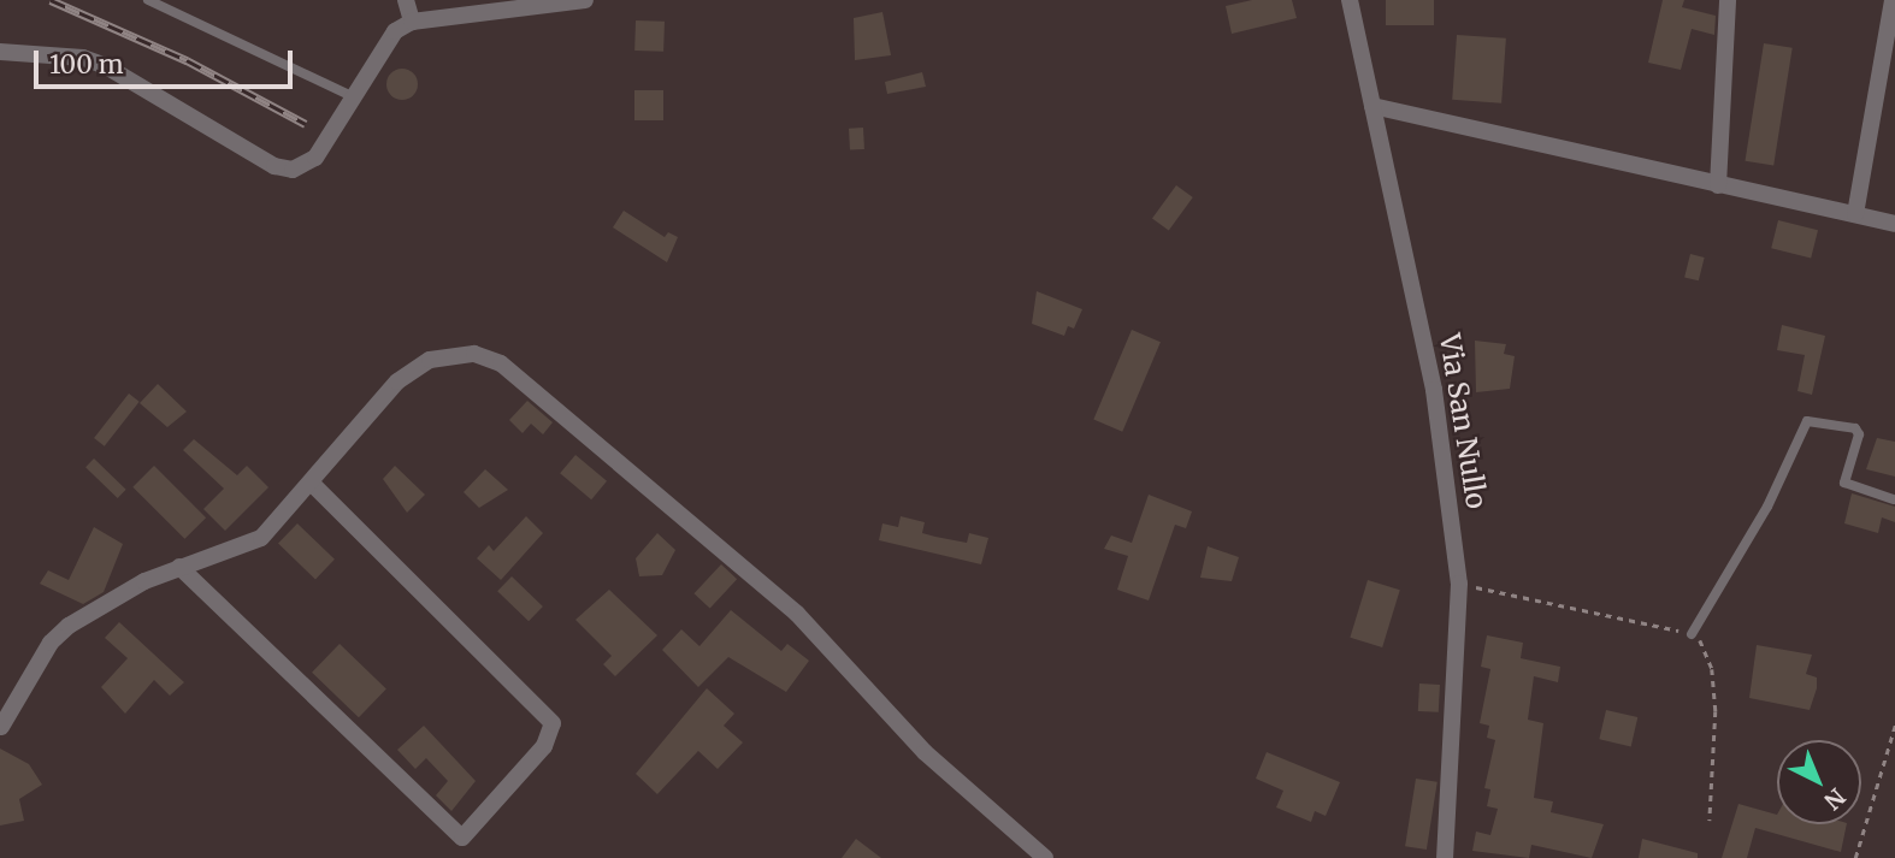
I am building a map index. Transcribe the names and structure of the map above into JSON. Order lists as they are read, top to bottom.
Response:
{
  "streets": {
    "street": ["Via San Nullo"]
  },
  "scale_bar": "100 m",
  "north": "bottom right"
}
